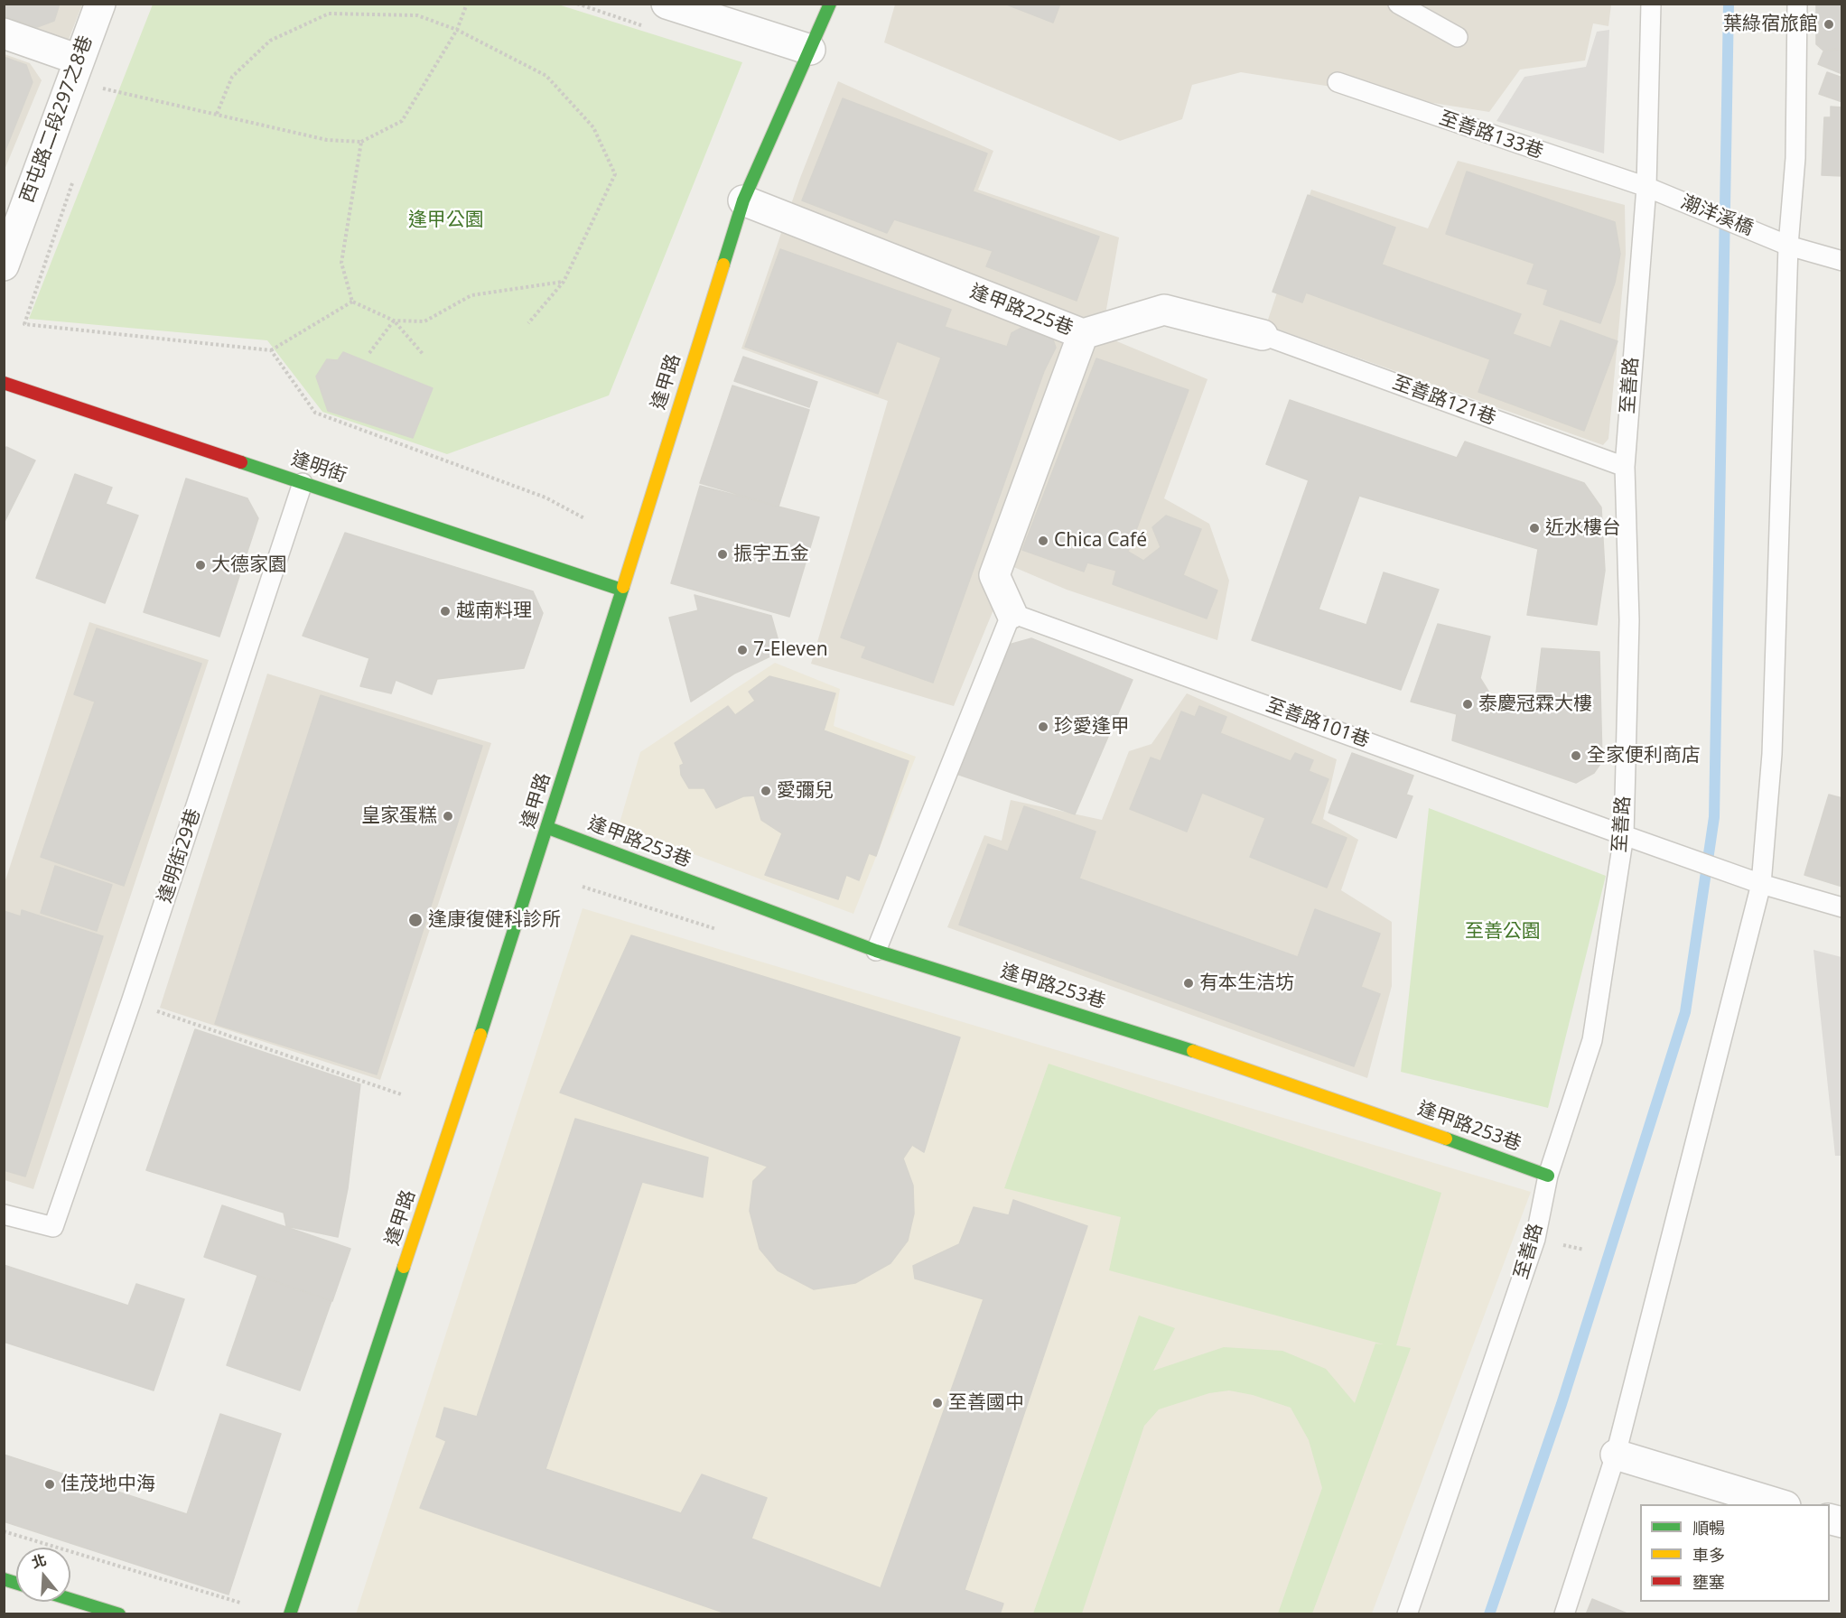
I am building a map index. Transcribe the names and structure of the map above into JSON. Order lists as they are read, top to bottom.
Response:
{
  "streets": {
    "street": [
      "西屯路二段297之8巷",
      "逢甲路225巷",
      "逢甲路",
      "逢明街",
      "逢甲路253巷"
    ],
    "lane": [
      "至善路133巷",
      "潮洋溪橋",
      "至善路",
      "至善路121巷",
      "至善路101巷",
      "逢明街29巷"
    ]
  },
  "crossings": [
    ["至善路133巷", "潮洋溪橋"],
    ["至善路133巷", "至善路"],
    ["潮洋溪橋", "至善路"],
    ["逢甲路225巷", "逢甲路"],
    ["逢甲路225巷", "至善路101巷"],
    ["逢甲路", "逢明街"],
    ["逢甲路", "逢甲路253巷"],
    ["至善路", "至善路121巷"],
    ["至善路", "至善路101巷"],
    ["至善路", "逢甲路253巷"],
    ["逢明街", "逢明街29巷"]
  ],
  "parks": ["逢甲公園", "至善公園"],
  "places": [
    "葉綠宿旅館",
    "近水樓台",
    "Chica Café",
    "振宇五金",
    "大德家園",
    "越南料理",
    "7-Eleven",
    "泰慶冠霖大樓",
    "珍愛逢甲",
    "全家便利商店",
    "愛彌兒",
    "皇家蛋糕",
    "逢康復健科診所",
    "有本生洁坊",
    "至善國中",
    "佳茂地中海"
  ],
  "legend": ["順暢", "車多", "壅塞"],
  "north": "top"
}
